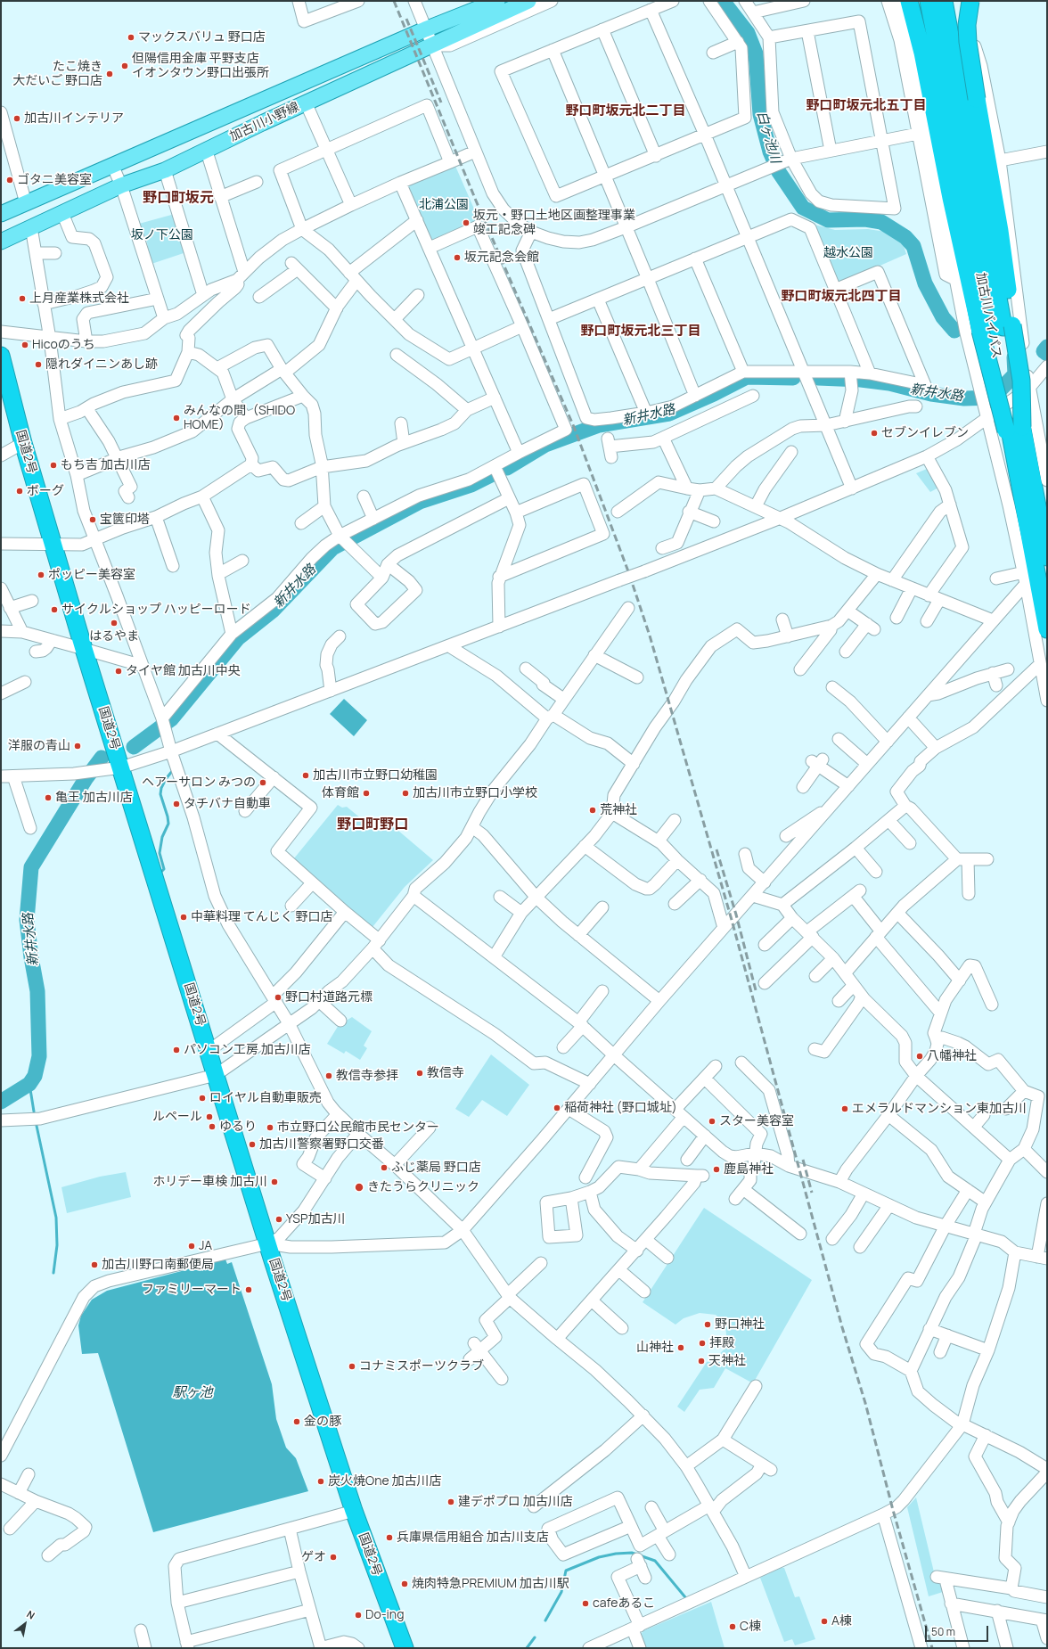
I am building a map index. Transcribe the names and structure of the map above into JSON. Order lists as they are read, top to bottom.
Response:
{
  "streets": {
    "highway": ["加古川バイパス", "国道2号"],
    "main road": ["加古川小野線"]
  },
  "districts": [
    "野口町坂元北五丁目",
    "野口町坂元北二丁目",
    "野口町坂元",
    "野口町坂元北四丁目",
    "野口町坂元北三丁目",
    "野口町野口"
  ],
  "water": ["白ヶ池川", "新井水路", "駅ヶ池"],
  "parks": ["北浦公園", "坂ノ下公園", "越水公園"],
  "places": [
    "マックスバリュ 野口店",
    "但陽信用金庫 平野支店 イオンタウン野口出張所",
    "たこ焼き 大だいご 野口店",
    "加古川インテリア",
    "ゴタニ美容室",
    "坂元・野口土地区画整理事業 竣工記念碑",
    "坂元記念会館",
    "上月産業株式会社",
    "Hicoのうち",
    "隠れダイニンあし跡",
    "みんなの間（SHIDO HOME）",
    "セブンイレブン",
    "もち吉 加古川店",
    "ボーグ",
    "宝篋印塔",
    "ポッピー美容室",
    "サイクルショップ ハッピーロード",
    "はるやま",
    "タイヤ館 加古川中央",
    "洋服の青山",
    "加古川市立野口幼稚園",
    "ヘアーサロン みつの",
    "体育館",
    "加古川市立野口小学校",
    "亀王 加古川店",
    "タチバナ自動車",
    "荒神社",
    "中華料理 てんじく 野口店",
    "野口村道路元標",
    "パソコン工房 加古川店",
    "八幡神社",
    "教信寺",
    "教信寺参拝",
    "ロイヤル自動車販売",
    "稲荷神社 (野口城址)",
    "エメラルドマンション東加古川",
    "ルペール",
    "スター美容室",
    "ゆるり",
    "市立野口公民館市民センター",
    "加古川警察署野口交番",
    "ふじ薬局 野口店",
    "鹿島神社",
    "ホリデー車検 加古川",
    "きたうらクリニック",
    "YSP加古川",
    "JA",
    "加古川野口南郵便局",
    "ファミリーマート",
    "野口神社",
    "拝殿",
    "山神社",
    "天神社",
    "コナミスポーツクラブ",
    "金の豚",
    "炭火焼One 加古川店",
    "建デポプロ 加古川店",
    "兵庫県信用組合 加古川支店",
    "ゲオ",
    "焼肉特急PREMIUM 加古川駅",
    "cafeあるこ",
    "Do-ing",
    "A棟",
    "C棟"
  ],
  "scale_bar": "50 m",
  "north": "top right"
}
